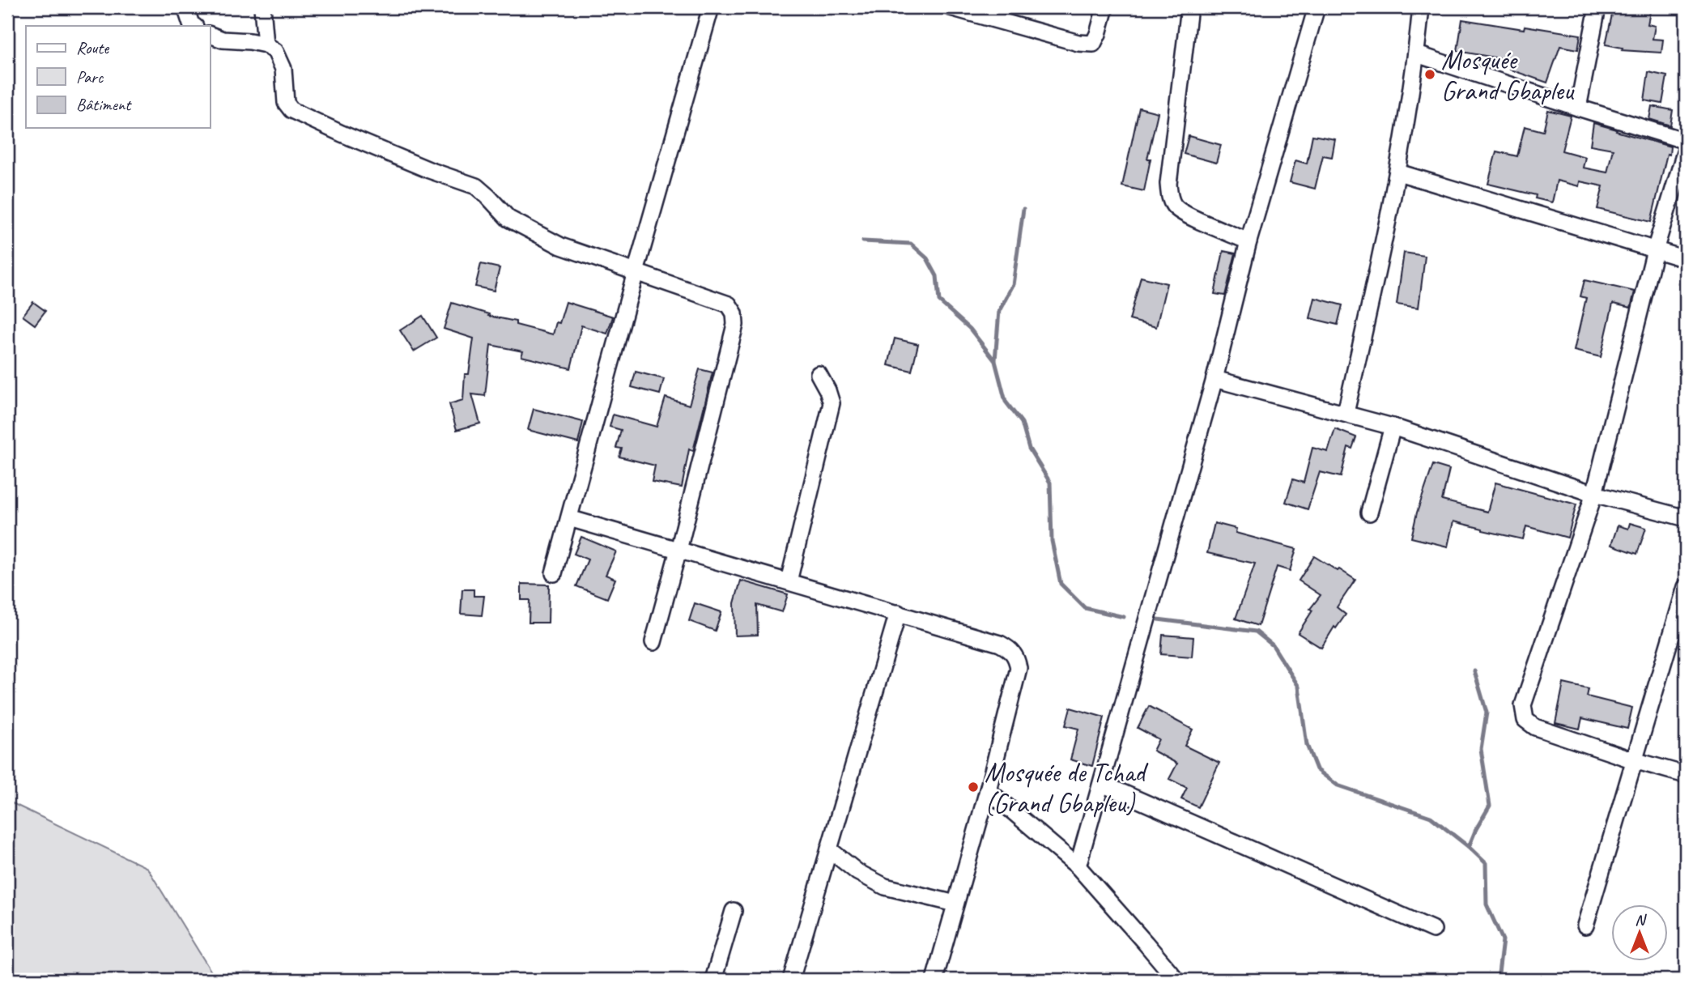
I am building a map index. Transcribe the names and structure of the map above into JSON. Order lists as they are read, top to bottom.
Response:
{
  "places": ["Mosquée Grand Gbapleu", "Mosquée de Tchad (Grand Gbapleu)"],
  "legend": ["Route", "Parc", "Bâtiment"],
  "north": "top"
}
